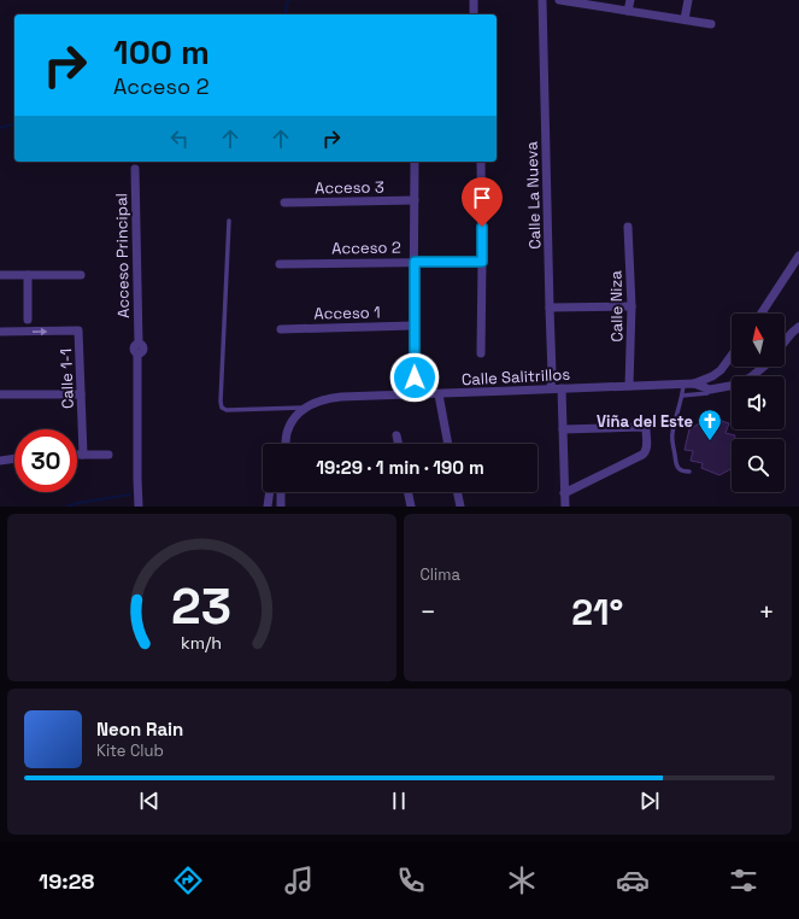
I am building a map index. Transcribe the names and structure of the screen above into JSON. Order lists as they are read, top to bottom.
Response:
{
  "streets": {
    "street": [
      "Acceso 3",
      "Calle La Nueva",
      "Acceso 2",
      "Acceso Principal",
      "Calle Niza",
      "Acceso 1",
      "Calle Salitrillos",
      "Calle 1-1"
    ]
  },
  "crossings": [
    ["Calle La Nueva", "Calle Salitrillos"],
    ["Calle Niza", "Calle Salitrillos"]
  ],
  "places": {
    "church": ["Viña del Este"]
  },
  "north": "top",
  "page": {
    "turn": ["100 m", "Acceso 2"],
    "limit": "30",
    "trip": "19:29 · 1 min · 190 m",
    "tile": "Clima",
    "heat": ["−", "21°", "+"],
    "song": ["Neon Rain", "Kite Club"],
    "tabs": "19:28",
    "gauge": ["23", "km/h"]
  }
}
